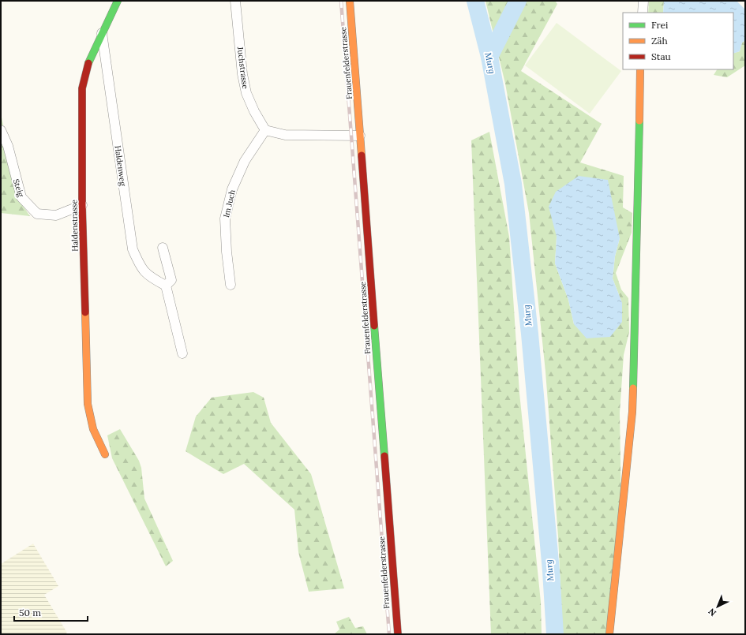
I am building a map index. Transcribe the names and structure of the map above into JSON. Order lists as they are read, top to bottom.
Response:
{
  "streets": {
    "street": [
      "Frauenfelderstrasse",
      "Juchstrasse",
      "Haldenweg",
      "Steig",
      "Im Juch",
      "Haldenstrasse"
    ]
  },
  "crossings": [
    ["Juchstrasse", "Im Juch"],
    ["Haldenweg", "Haldenstrasse"],
    ["Steig", "Haldenstrasse"]
  ],
  "water": ["Murg"],
  "legend": ["Frei", "Zäh", "Stau"],
  "scale_bar": "50 m",
  "north": "bottom left"
}
